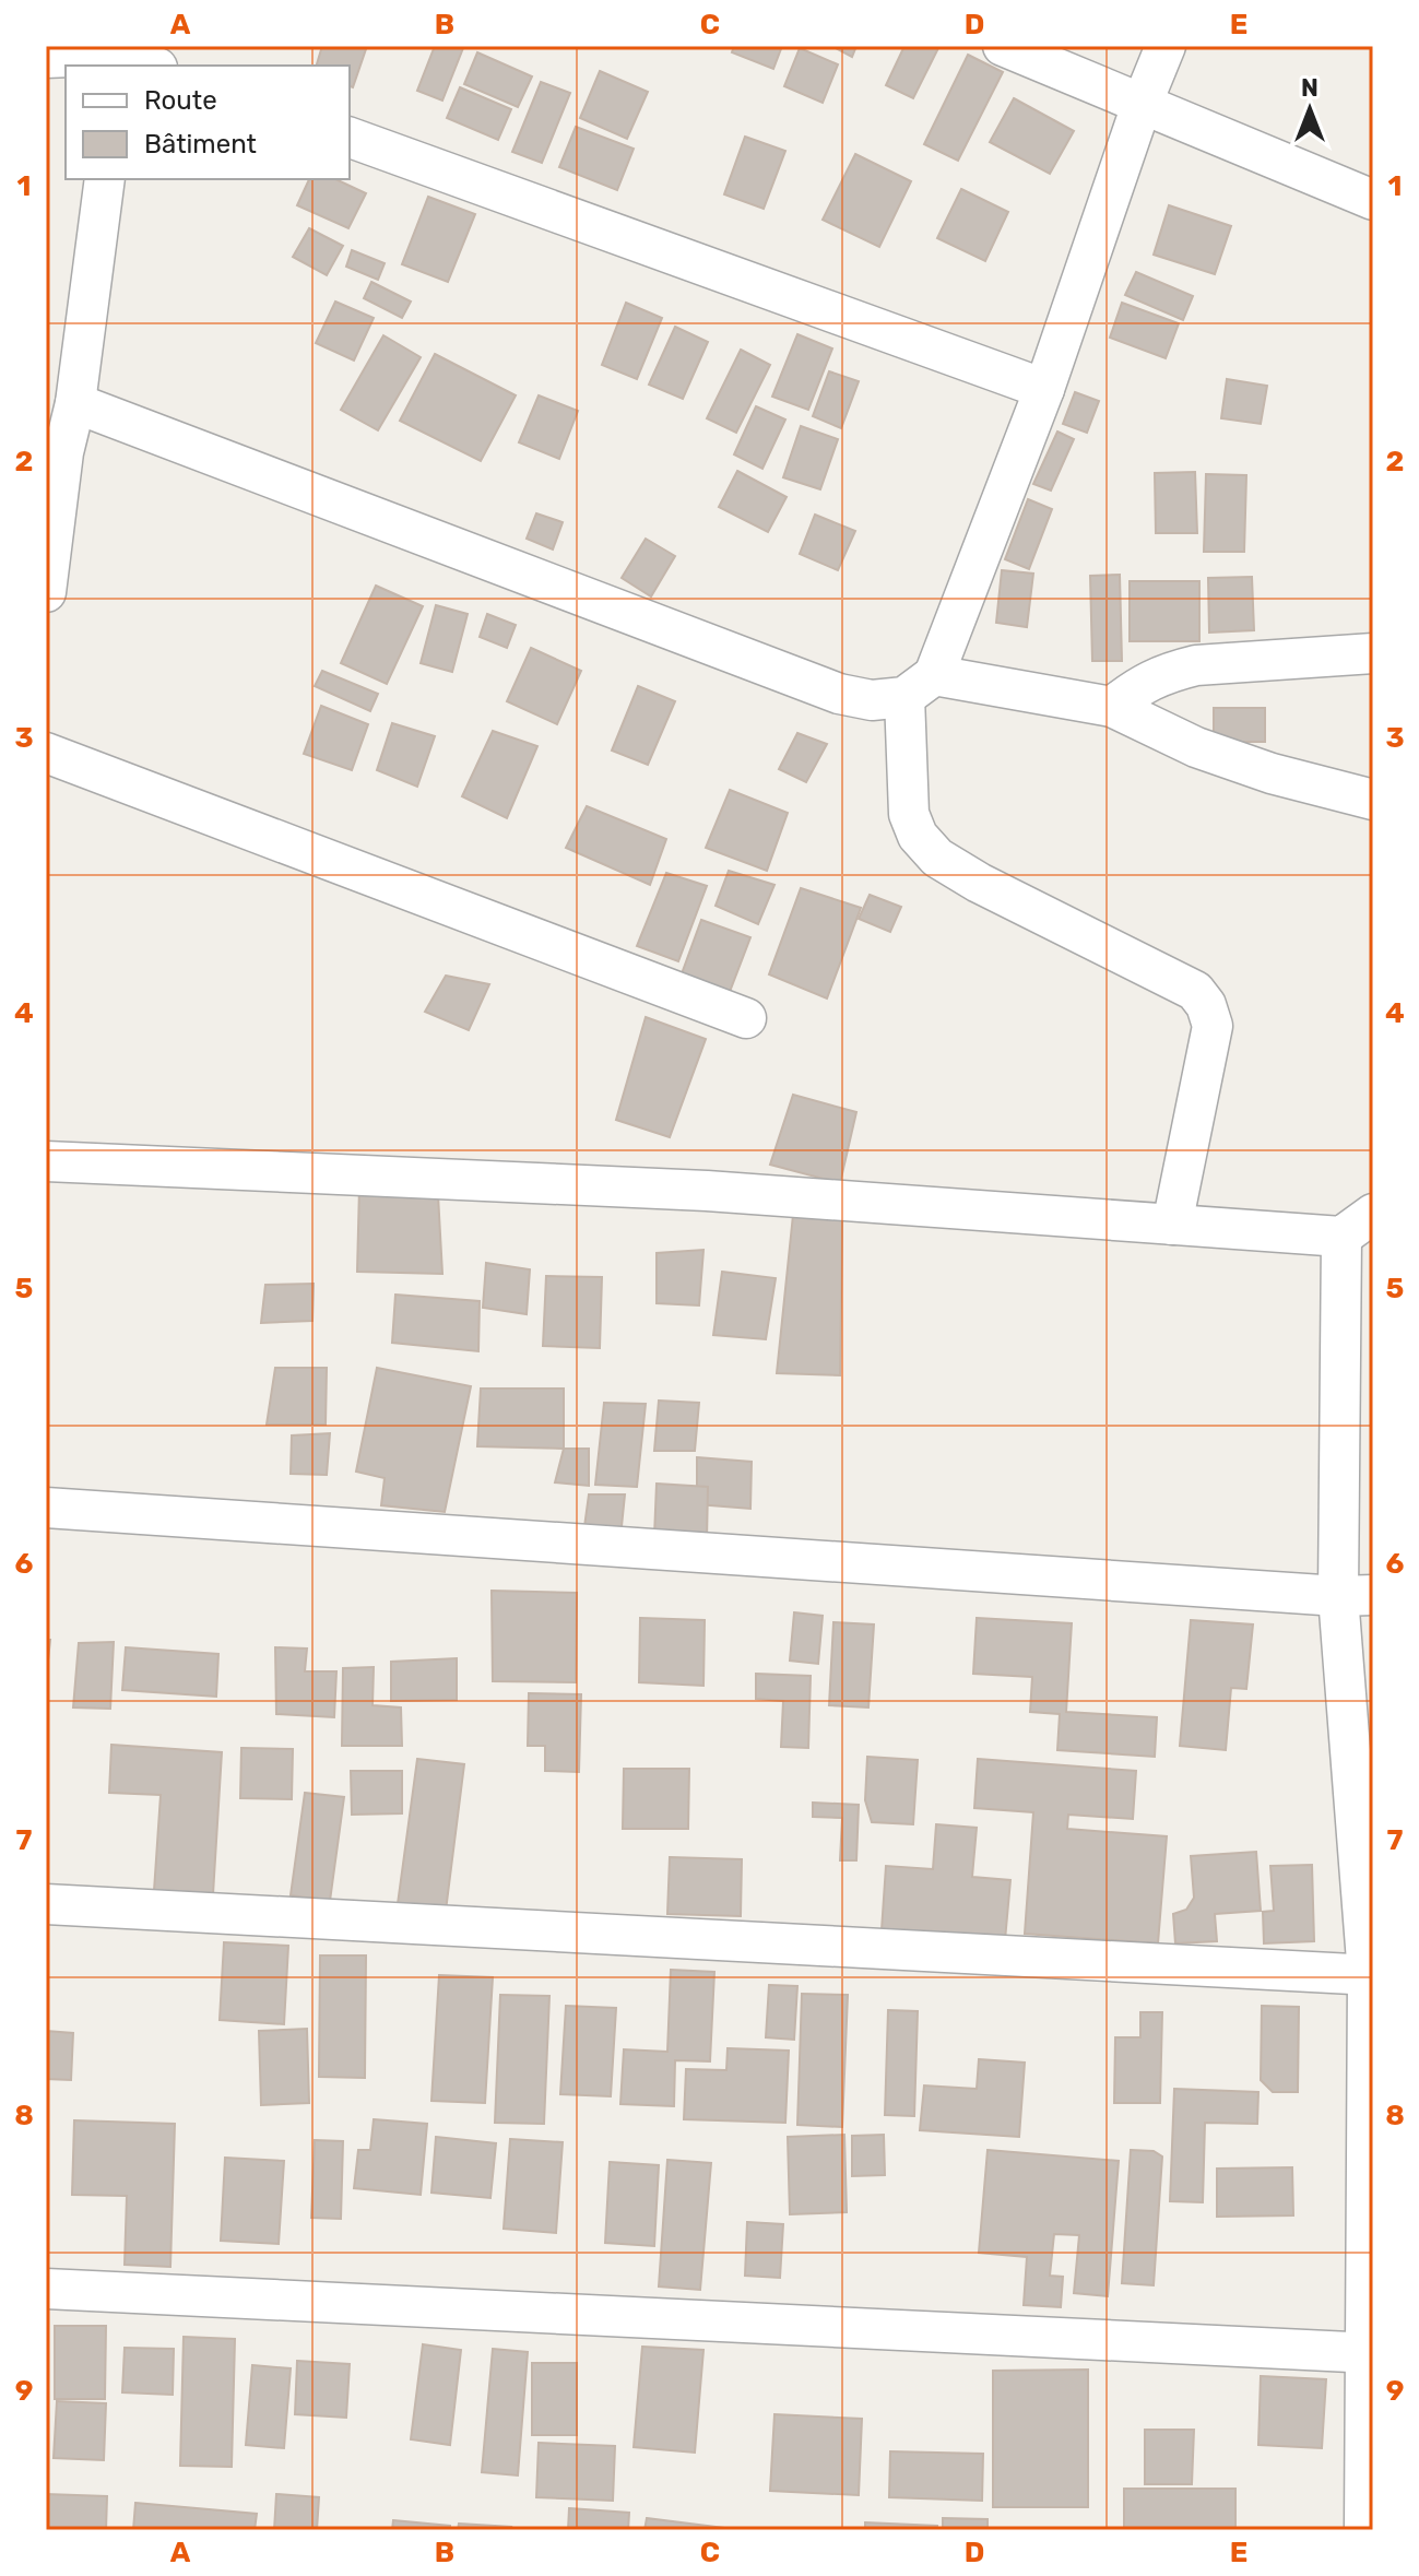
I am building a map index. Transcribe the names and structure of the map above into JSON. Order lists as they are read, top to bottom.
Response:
{
  "legend": ["Route", "Bâtiment"],
  "north": "top",
  "grid": {
    "columns": [
      "A",
      "B",
      "C",
      "D",
      "E"
    ],
    "rows": [
      "1",
      "2",
      "3",
      "4",
      "5",
      "6",
      "7",
      "8",
      "9"
    ]
  }
}
